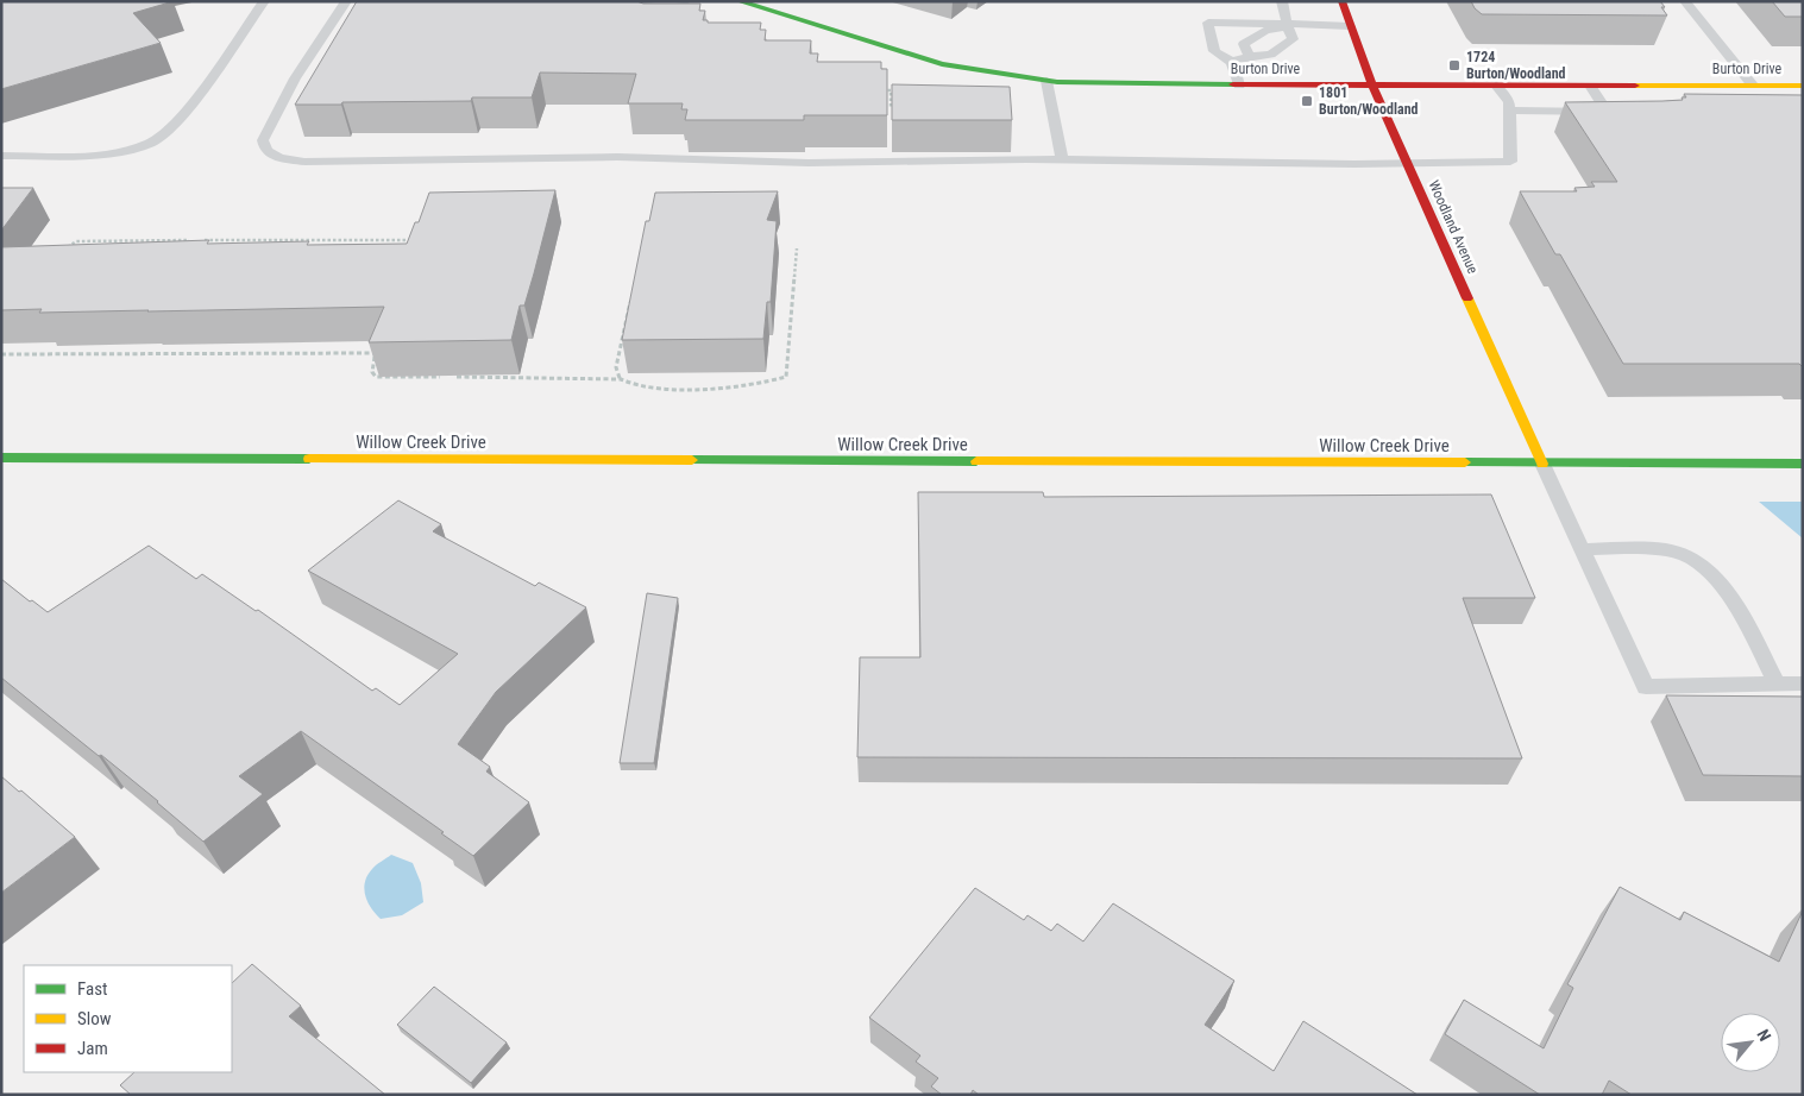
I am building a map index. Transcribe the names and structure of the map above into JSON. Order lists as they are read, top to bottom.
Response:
{
  "streets": {
    "street": ["Burton Drive", "Woodland Avenue", "Willow Creek Drive"]
  },
  "crossings": [
    ["Burton Drive", "Woodland Avenue"],
    ["Woodland Avenue", "Willow Creek Drive"]
  ],
  "places": {
    "transit": ["1724 Burton/Woodland", "1801 Burton/Woodland"]
  },
  "legend": ["Fast", "Slow", "Jam"],
  "north": "top right"
}
